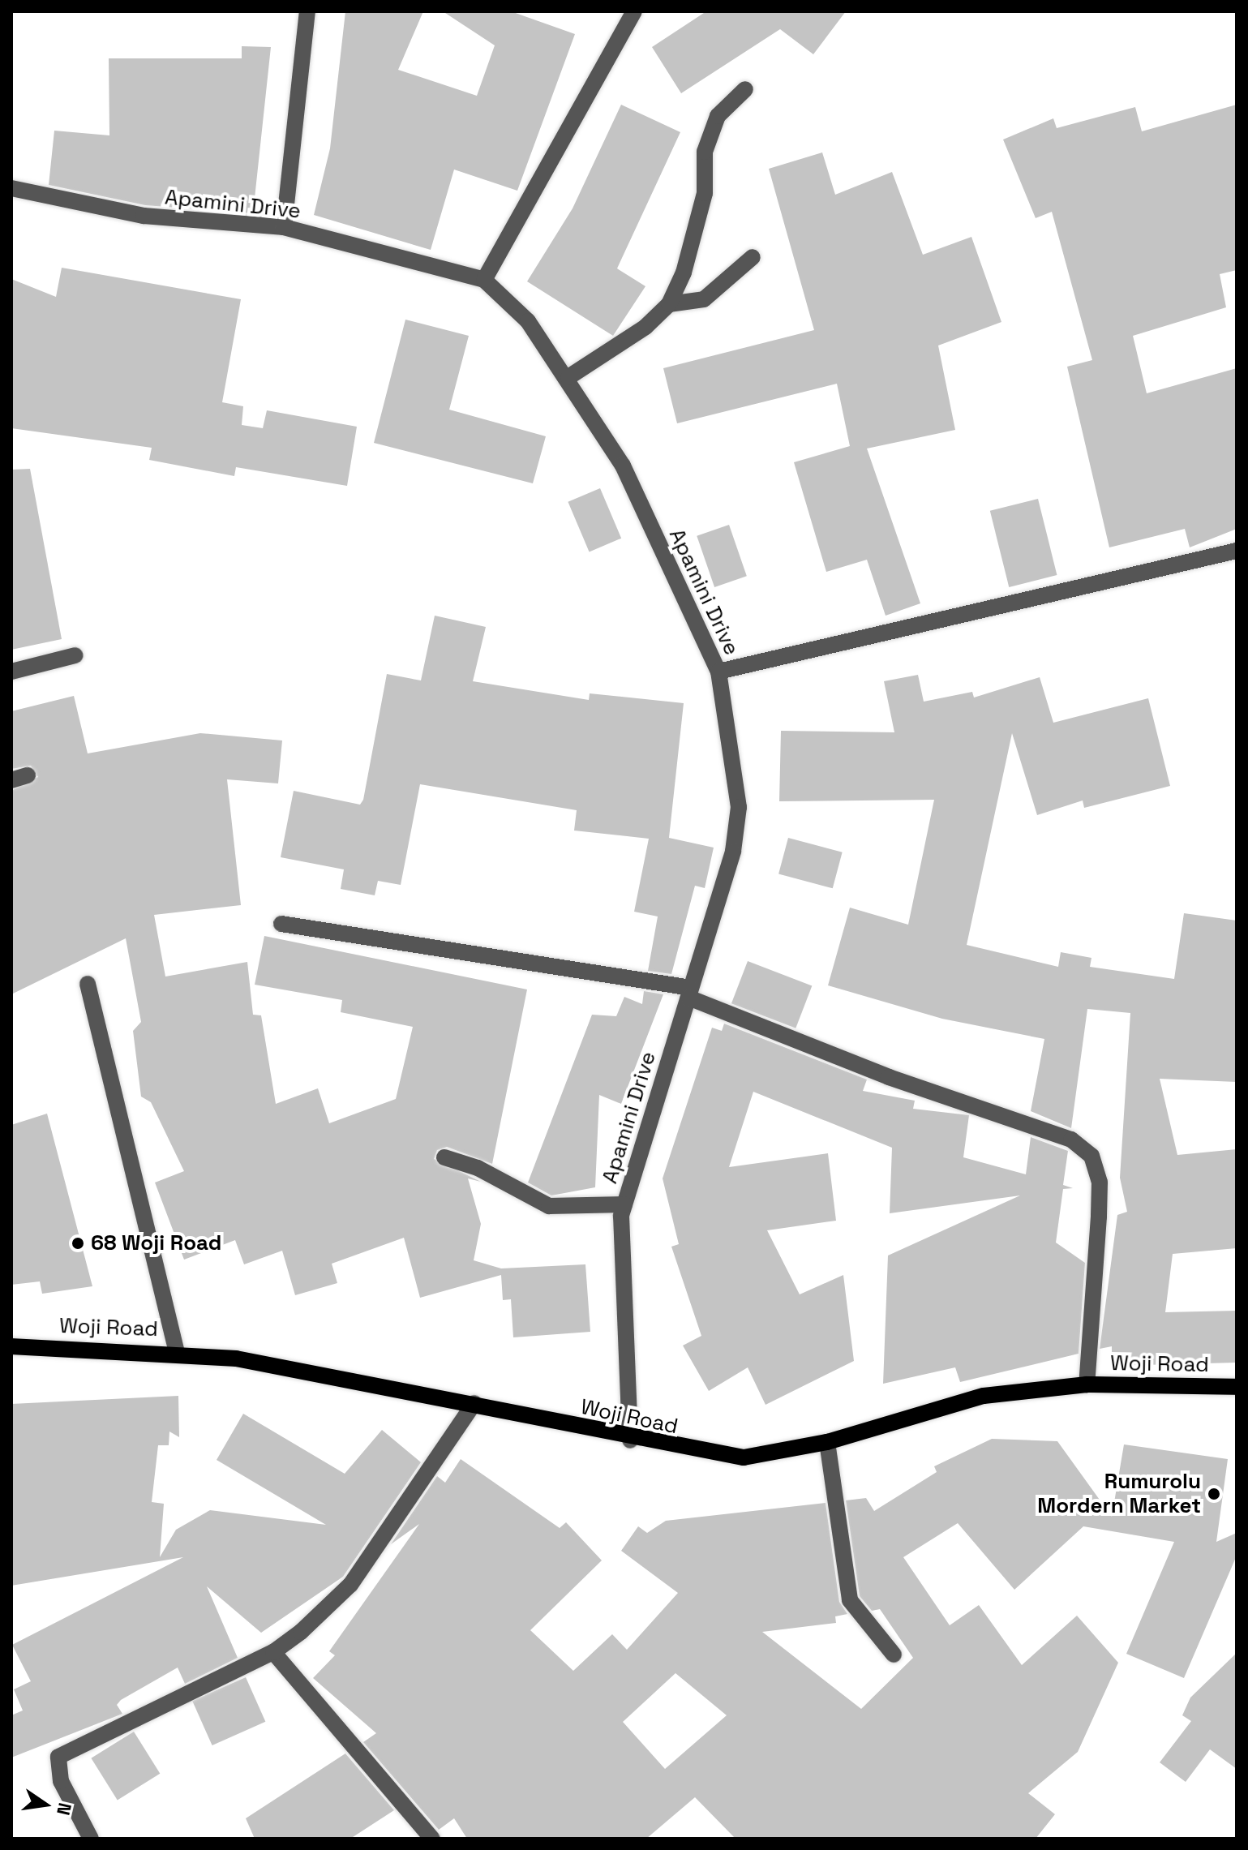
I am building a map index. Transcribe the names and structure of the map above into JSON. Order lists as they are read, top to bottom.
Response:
{
  "streets": {
    "main road": ["Woji Road"],
    "street": ["Apamini Drive"]
  },
  "crossings": [
    ["Apamini Drive", "Woji Road"]
  ],
  "places": ["68 Woji Road", "Rumurolu Mordern Market"],
  "north": "right"
}
